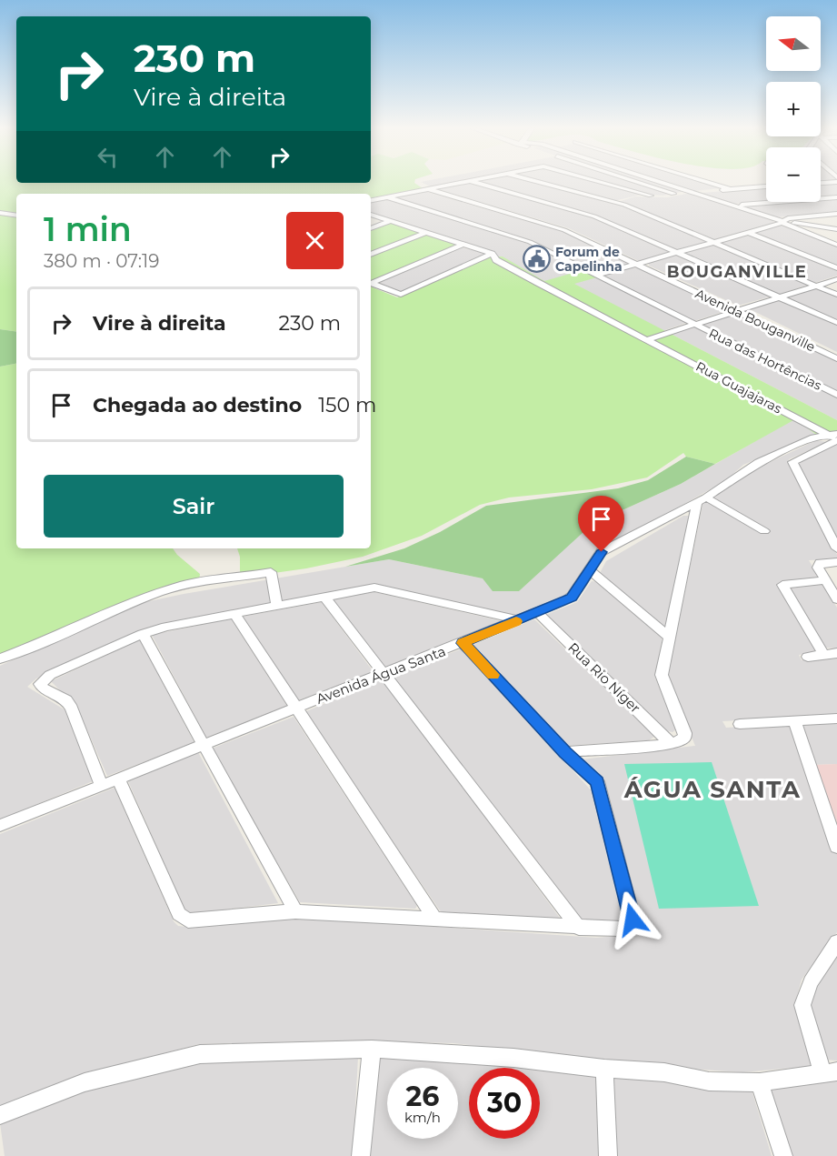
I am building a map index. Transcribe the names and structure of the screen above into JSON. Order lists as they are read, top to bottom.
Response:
{
  "streets": {
    "street": [
      "Avenida Bouganville",
      "Rua das Hortências",
      "Rua Guajajaras",
      "Avenida Água Santa",
      "Rua Rio Níger"
    ]
  },
  "crossings": [
    ["Rua Guajajaras", "Avenida Água Santa"],
    ["Avenida Água Santa", "Rua Rio Níger"]
  ],
  "districts": ["BOUGANVILLE", "ÁGUA SANTA"],
  "places": {
    "public building": ["Forum de Capelinha"]
  },
  "north": "left",
  "page": {
    "map_buttons": ["+", "−"],
    "turn": ["230 m", "Vire à direita"],
    "heading": ["1 min", "380 m · 07:19"],
    "list": [
      {
        "name": "Vire à direita",
        "value": "230 m"
      },
      {
        "name": "Chegada ao destino",
        "value": "150 m"
      }
    ],
    "buttons": "Sair",
    "speed": "26 km/h",
    "limit": "30"
  }
}
